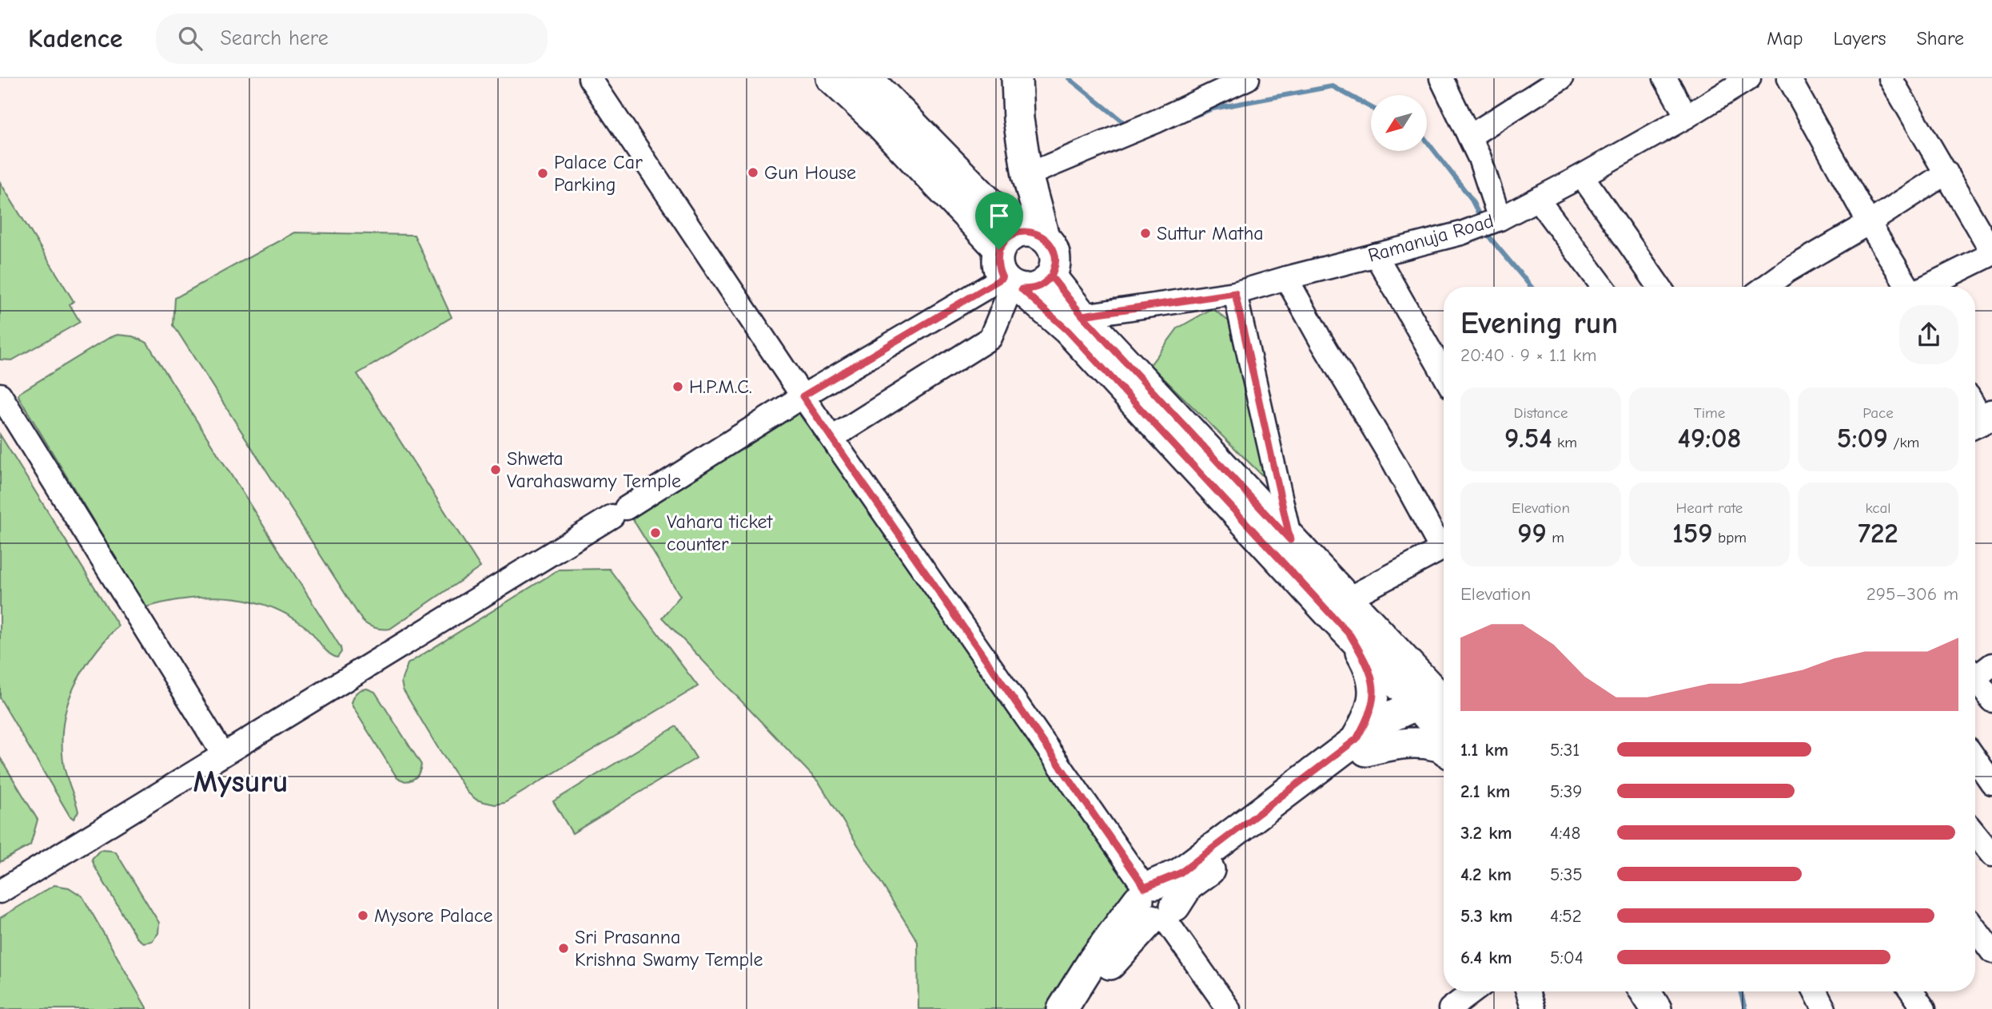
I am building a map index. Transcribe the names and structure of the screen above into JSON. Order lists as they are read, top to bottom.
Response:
{
  "streets": {
    "street": ["Ramanuja Road"]
  },
  "districts": ["Mysuru"],
  "places": [
    "Gun House",
    "Palace Car Parking",
    "Suttur Matha",
    "H.P.M.C.",
    "Shweta Varahaswamy Temple",
    "Vahara ticket counter",
    "Mysore Palace",
    "Sri Prasanna Krishna Swamy Temple"
  ],
  "north": "bottom left",
  "page": {
    "header": "Kadence",
    "search": "Search here",
    "nav": ["Map", "Layers", "Share"],
    "heading": ["Evening run", "20:40 · 9 × 1.1 km"],
    "stats": [
      ["Distance", "9.54 km"],
      ["Time", "49:08"],
      ["Pace", "5:09 /km"],
      ["Elevation", "99 m"],
      ["Heart rate", "159 bpm"],
      ["kcal", "722"]
    ],
    "chart": ["Elevation", "295–306 m"],
    "list": [
      {
        "name": "1.1 km",
        "note": "5:31"
      },
      {
        "name": "2.1 km",
        "note": "5:39"
      },
      {
        "name": "3.2 km",
        "note": "4:48"
      },
      {
        "name": "4.2 km",
        "note": "5:35"
      },
      {
        "name": "5.3 km",
        "note": "4:52"
      },
      {
        "name": "6.4 km",
        "note": "5:04"
      }
    ]
  }
}
